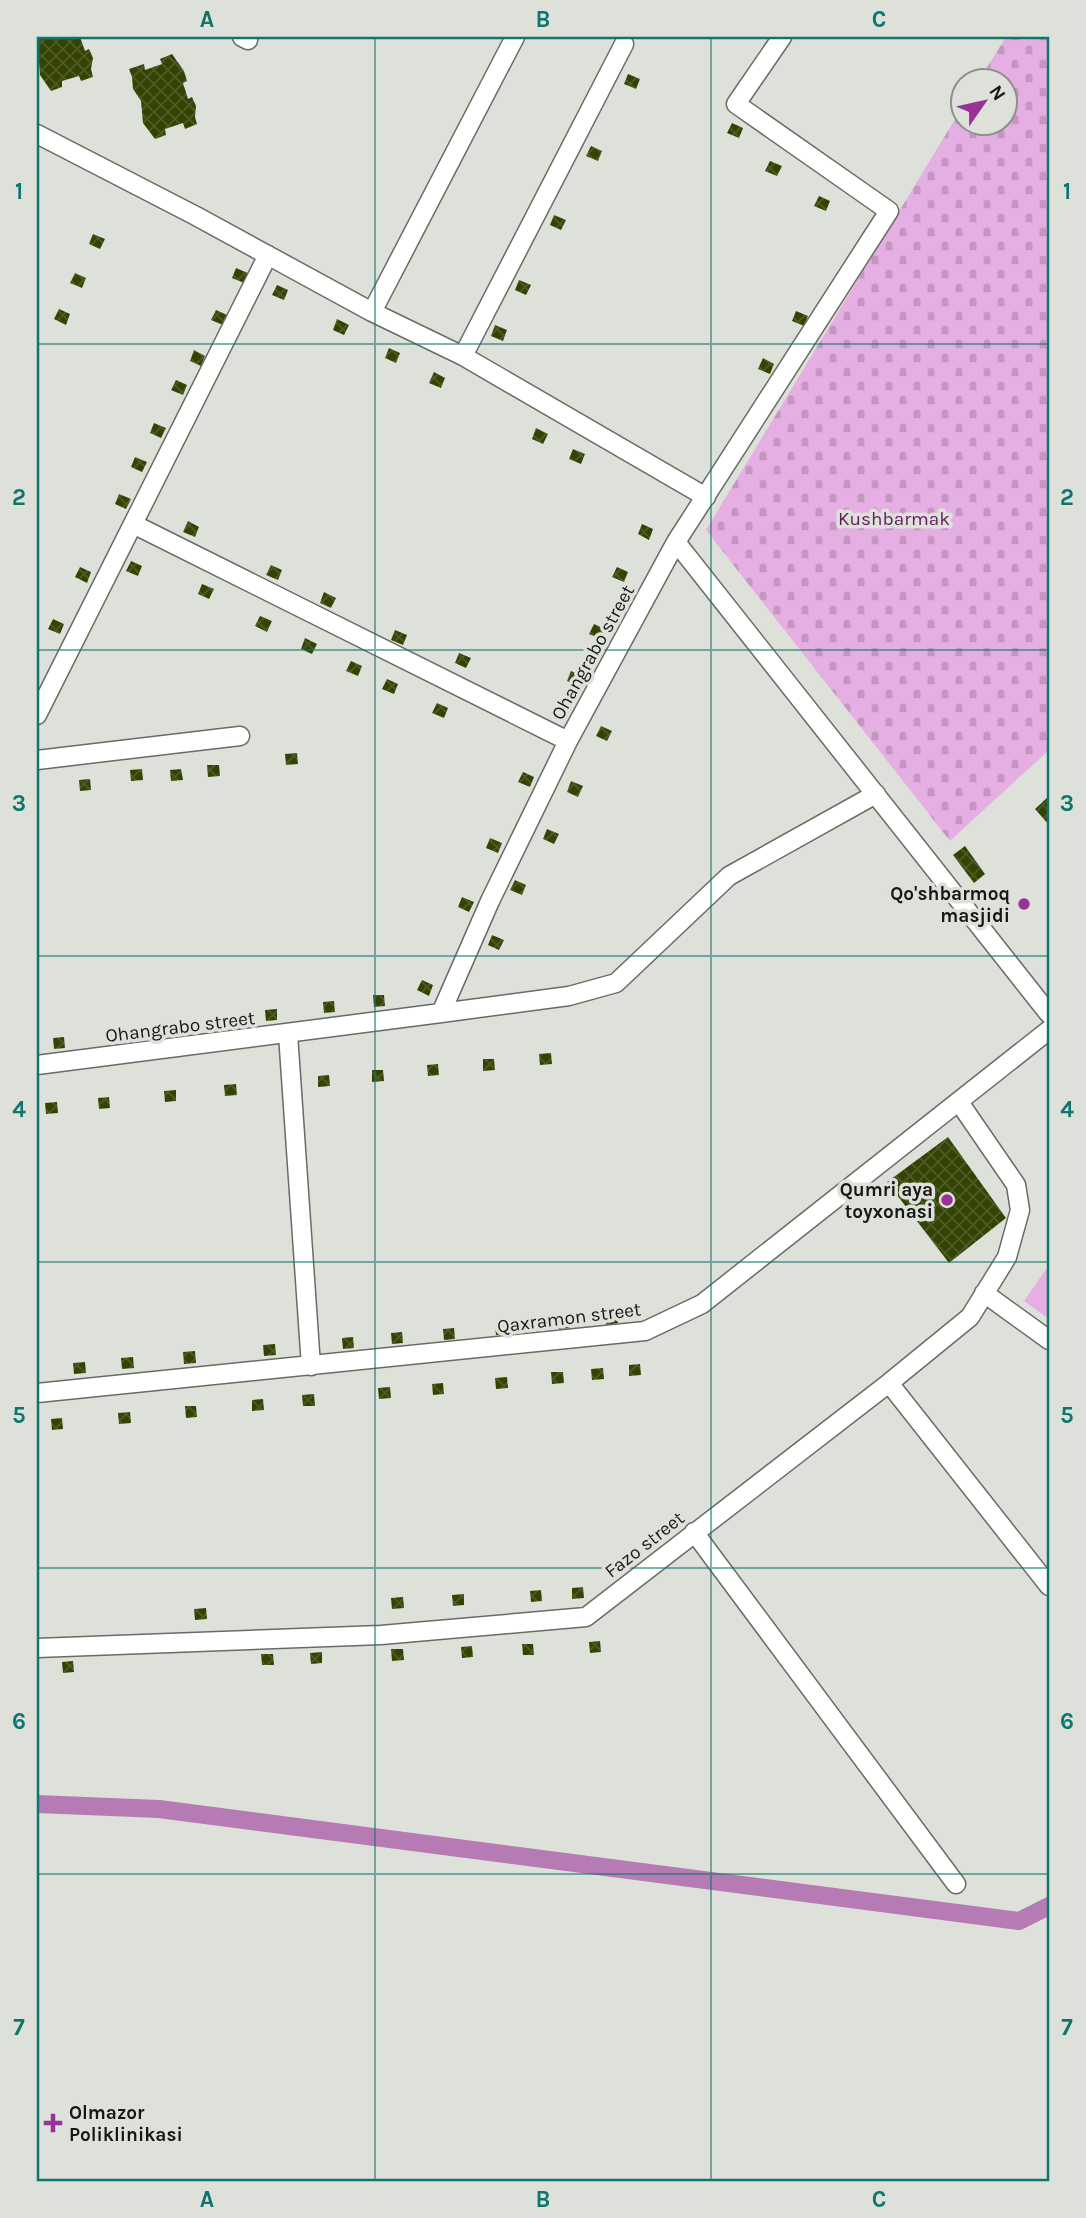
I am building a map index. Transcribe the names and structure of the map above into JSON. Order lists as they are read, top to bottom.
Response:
{
  "streets": {
    "street": ["Ohangrabo street", "Qaxramon street", "Fazo street"]
  },
  "crossings": [
    ["Qaxramon street", "Fazo street"]
  ],
  "parks": ["Kushbarmak"],
  "places": {
    "other": ["Qo'shbarmoq masjidi", "Qumri aya toyxonasi"],
    "health": ["Olmazor Poliklinikasi"]
  },
  "north": "top right",
  "grid": {
    "columns": ["A", "B", "C"],
    "rows": [
      "1",
      "2",
      "3",
      "4",
      "5",
      "6",
      "7"
    ]
  }
}
